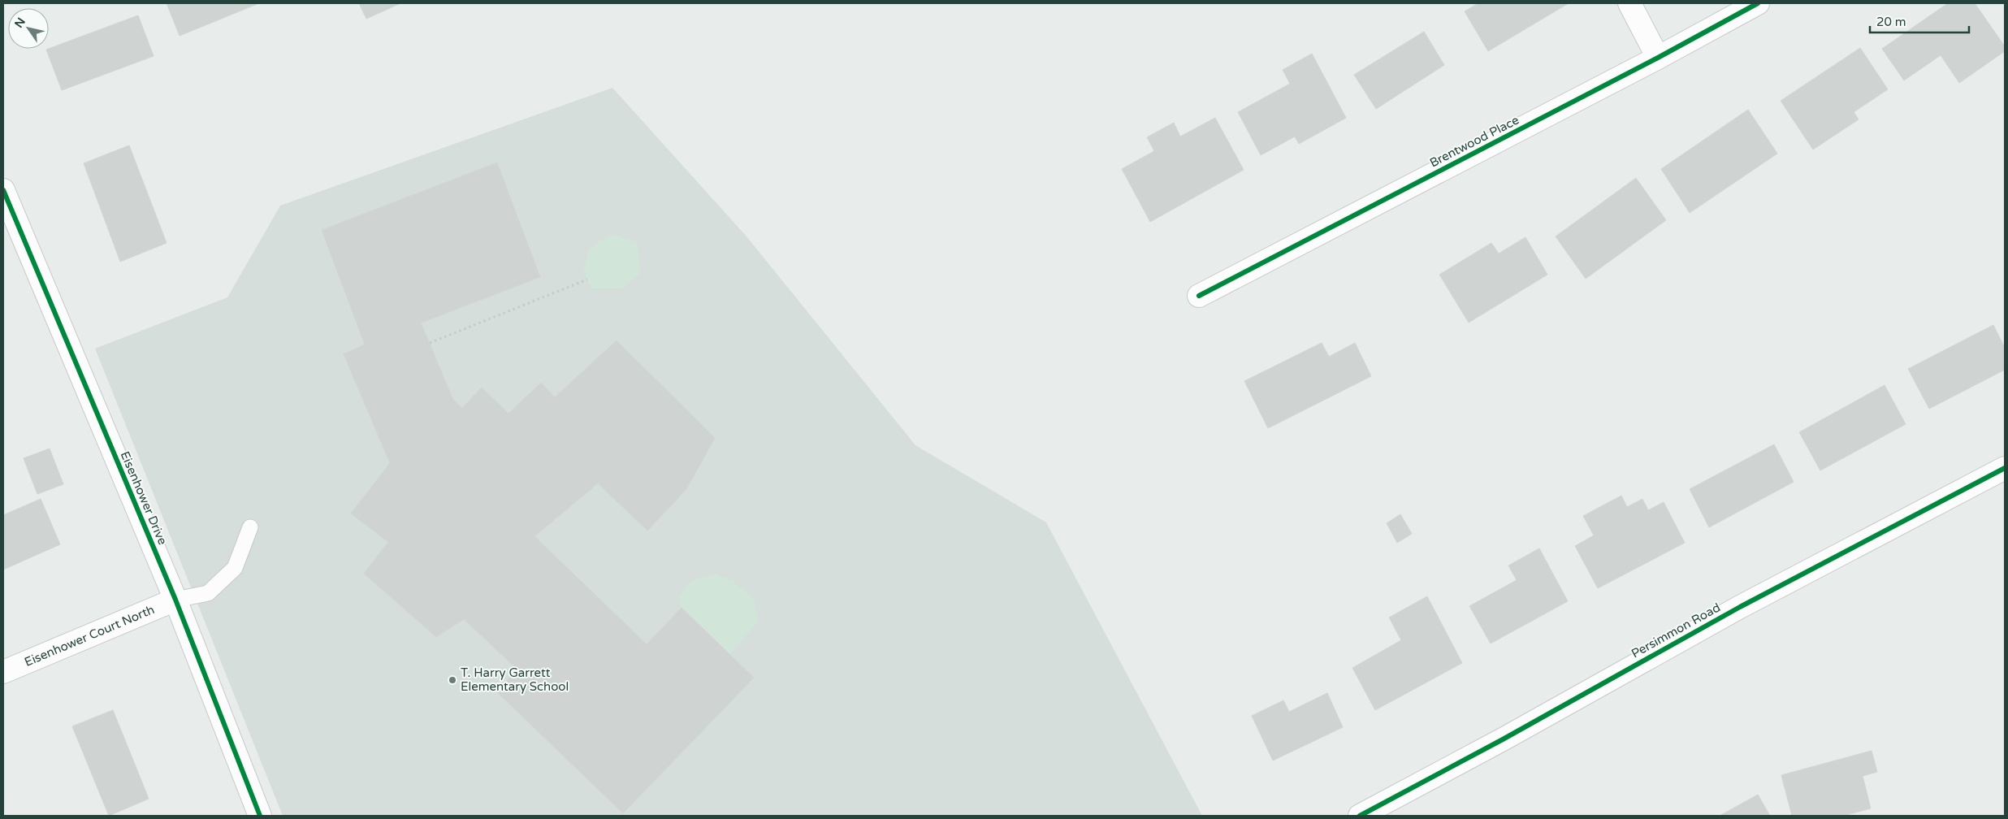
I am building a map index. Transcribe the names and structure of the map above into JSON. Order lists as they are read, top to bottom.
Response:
{
  "streets": {
    "street": [
      "Brentwood Place",
      "Eisenhower Drive",
      "Persimmon Road",
      "Eisenhower Court North"
    ]
  },
  "crossings": [
    ["Eisenhower Drive", "Eisenhower Court North"]
  ],
  "places": ["T. Harry Garrett Elementary School"],
  "scale_bar": "20 m",
  "north": "top left"
}
